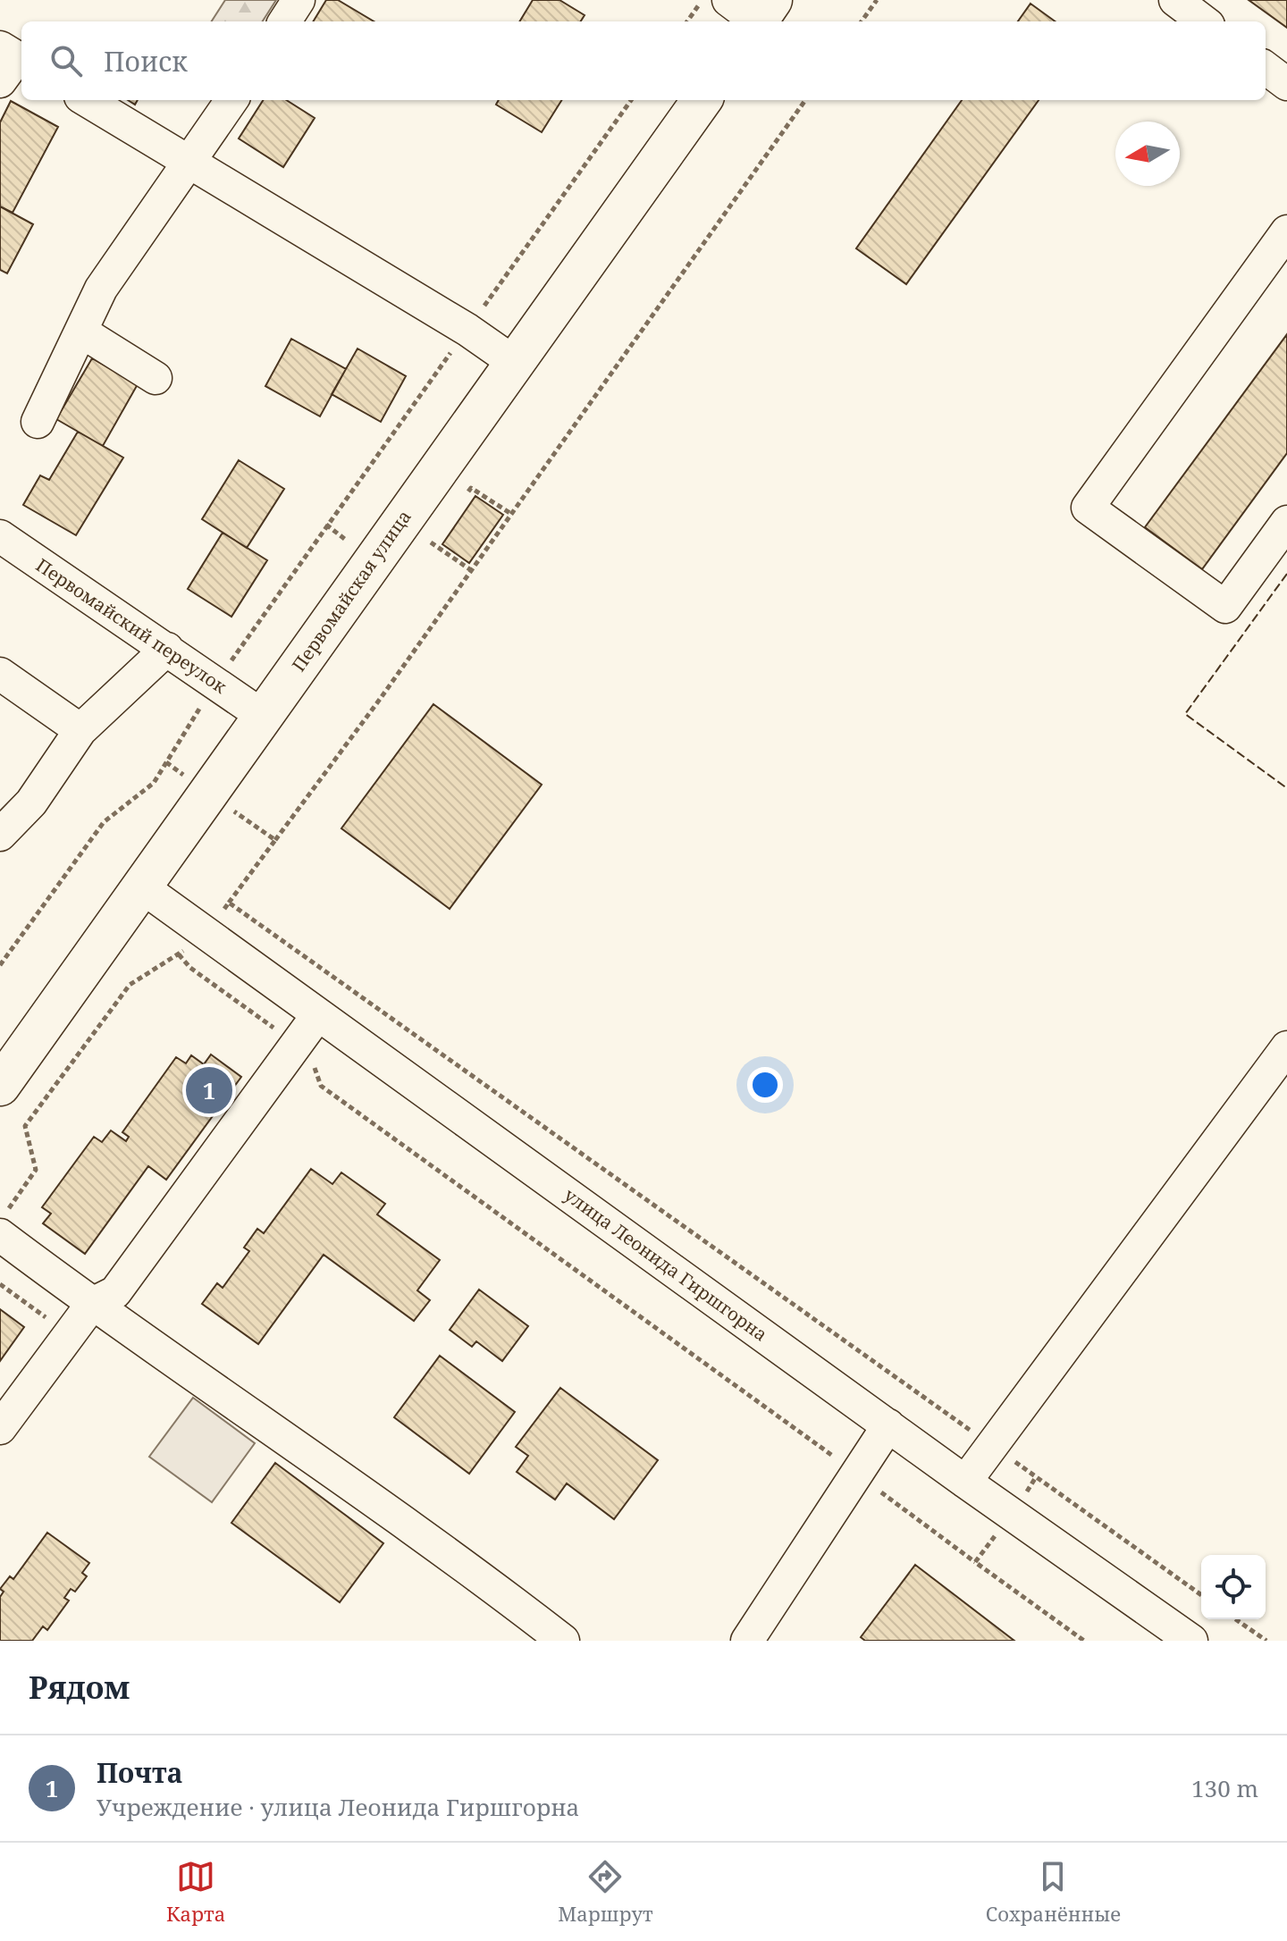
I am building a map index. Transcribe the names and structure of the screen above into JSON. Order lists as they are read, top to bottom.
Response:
{
  "streets": {
    "main road": ["Первомайская улица"],
    "street": ["Первомайский переулок", "улица Леонида Гиршгорна"]
  },
  "crossings": [
    ["Первомайская улица", "Первомайский переулок"],
    ["Первомайская улица", "улица Леонида Гиршгорна"]
  ],
  "north": "left",
  "page": {
    "search": "Поиск",
    "pins": "1",
    "heading": "Рядом",
    "list": [
      {
        "mark": "1",
        "name": "Почта",
        "note": "Учреждение · улица Леонида Гиршгорна",
        "value": "130 m"
      }
    ],
    "nav": ["Карта", "Маршрут", "Сохранённые"]
  }
}
